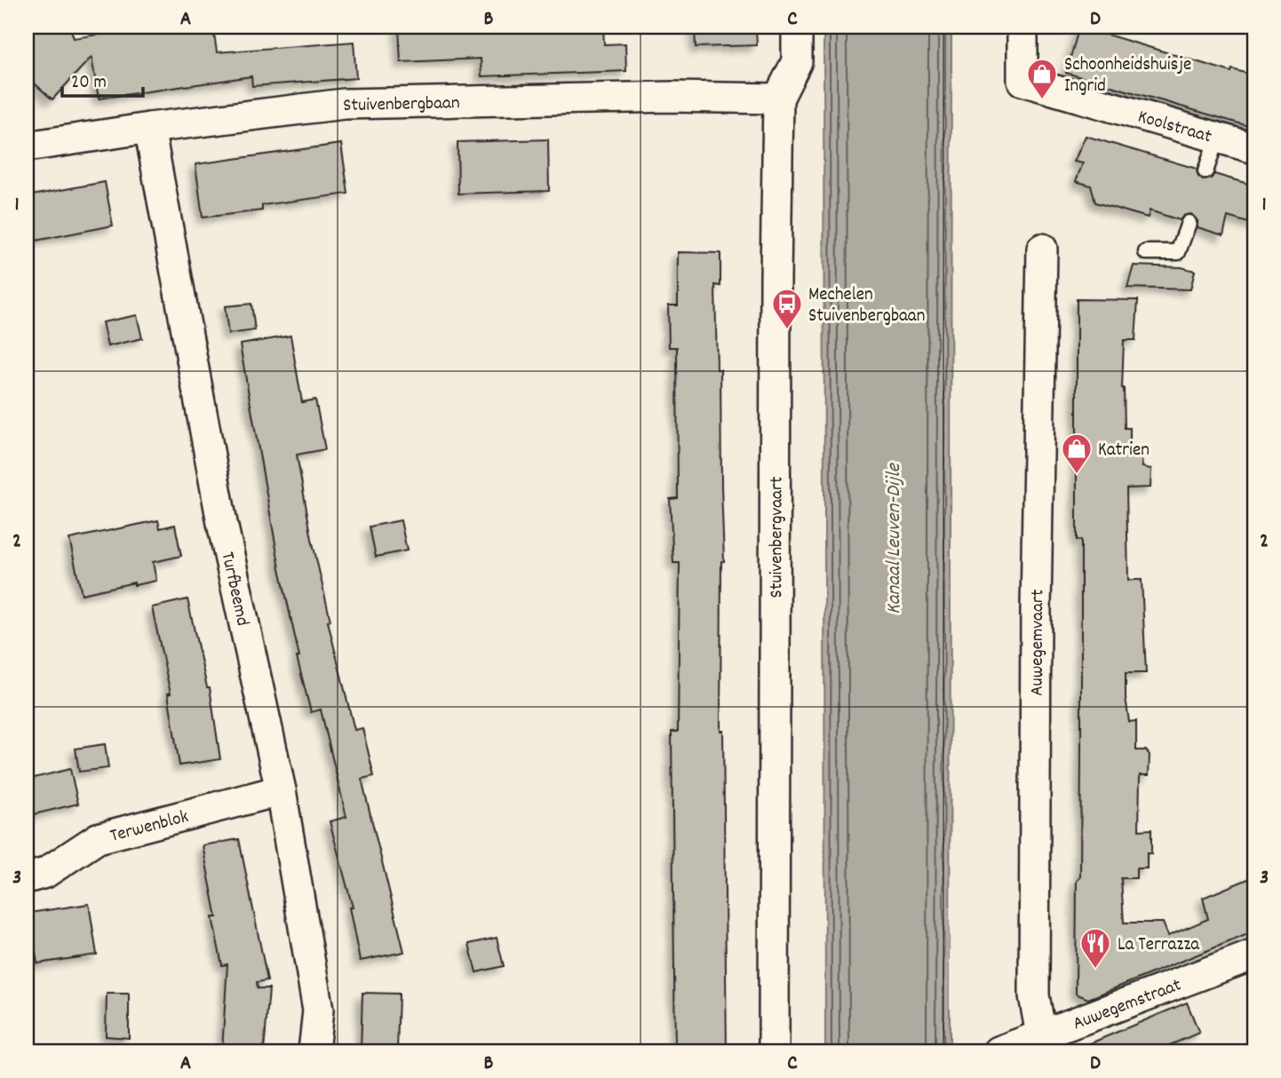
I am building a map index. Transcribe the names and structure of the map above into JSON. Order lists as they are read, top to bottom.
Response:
{
  "streets": {
    "street": [
      "Stuivenbergbaan",
      "Koolstraat",
      "Stuivenbergvaart",
      "Turfbeemd",
      "Auwegemvaart",
      "Terwenblok",
      "Auwegemstraat"
    ]
  },
  "crossings": [
    ["Stuivenbergbaan", "Stuivenbergvaart"],
    ["Stuivenbergbaan", "Turfbeemd"],
    ["Turfbeemd", "Terwenblok"],
    ["Auwegemvaart", "Auwegemstraat"]
  ],
  "water": ["Kanaal Leuven-Dijle"],
  "places": {
    "shop": ["Schoonheidshuisje Ingrid", "Katrien"],
    "bus stop": ["Mechelen Stuivenbergbaan"],
    "restaurant": ["La Terrazza"]
  },
  "scale_bar": "20 m",
  "grid": {
    "columns": [
      "A",
      "B",
      "C",
      "D"
    ],
    "rows": ["1", "2", "3"]
  }
}
